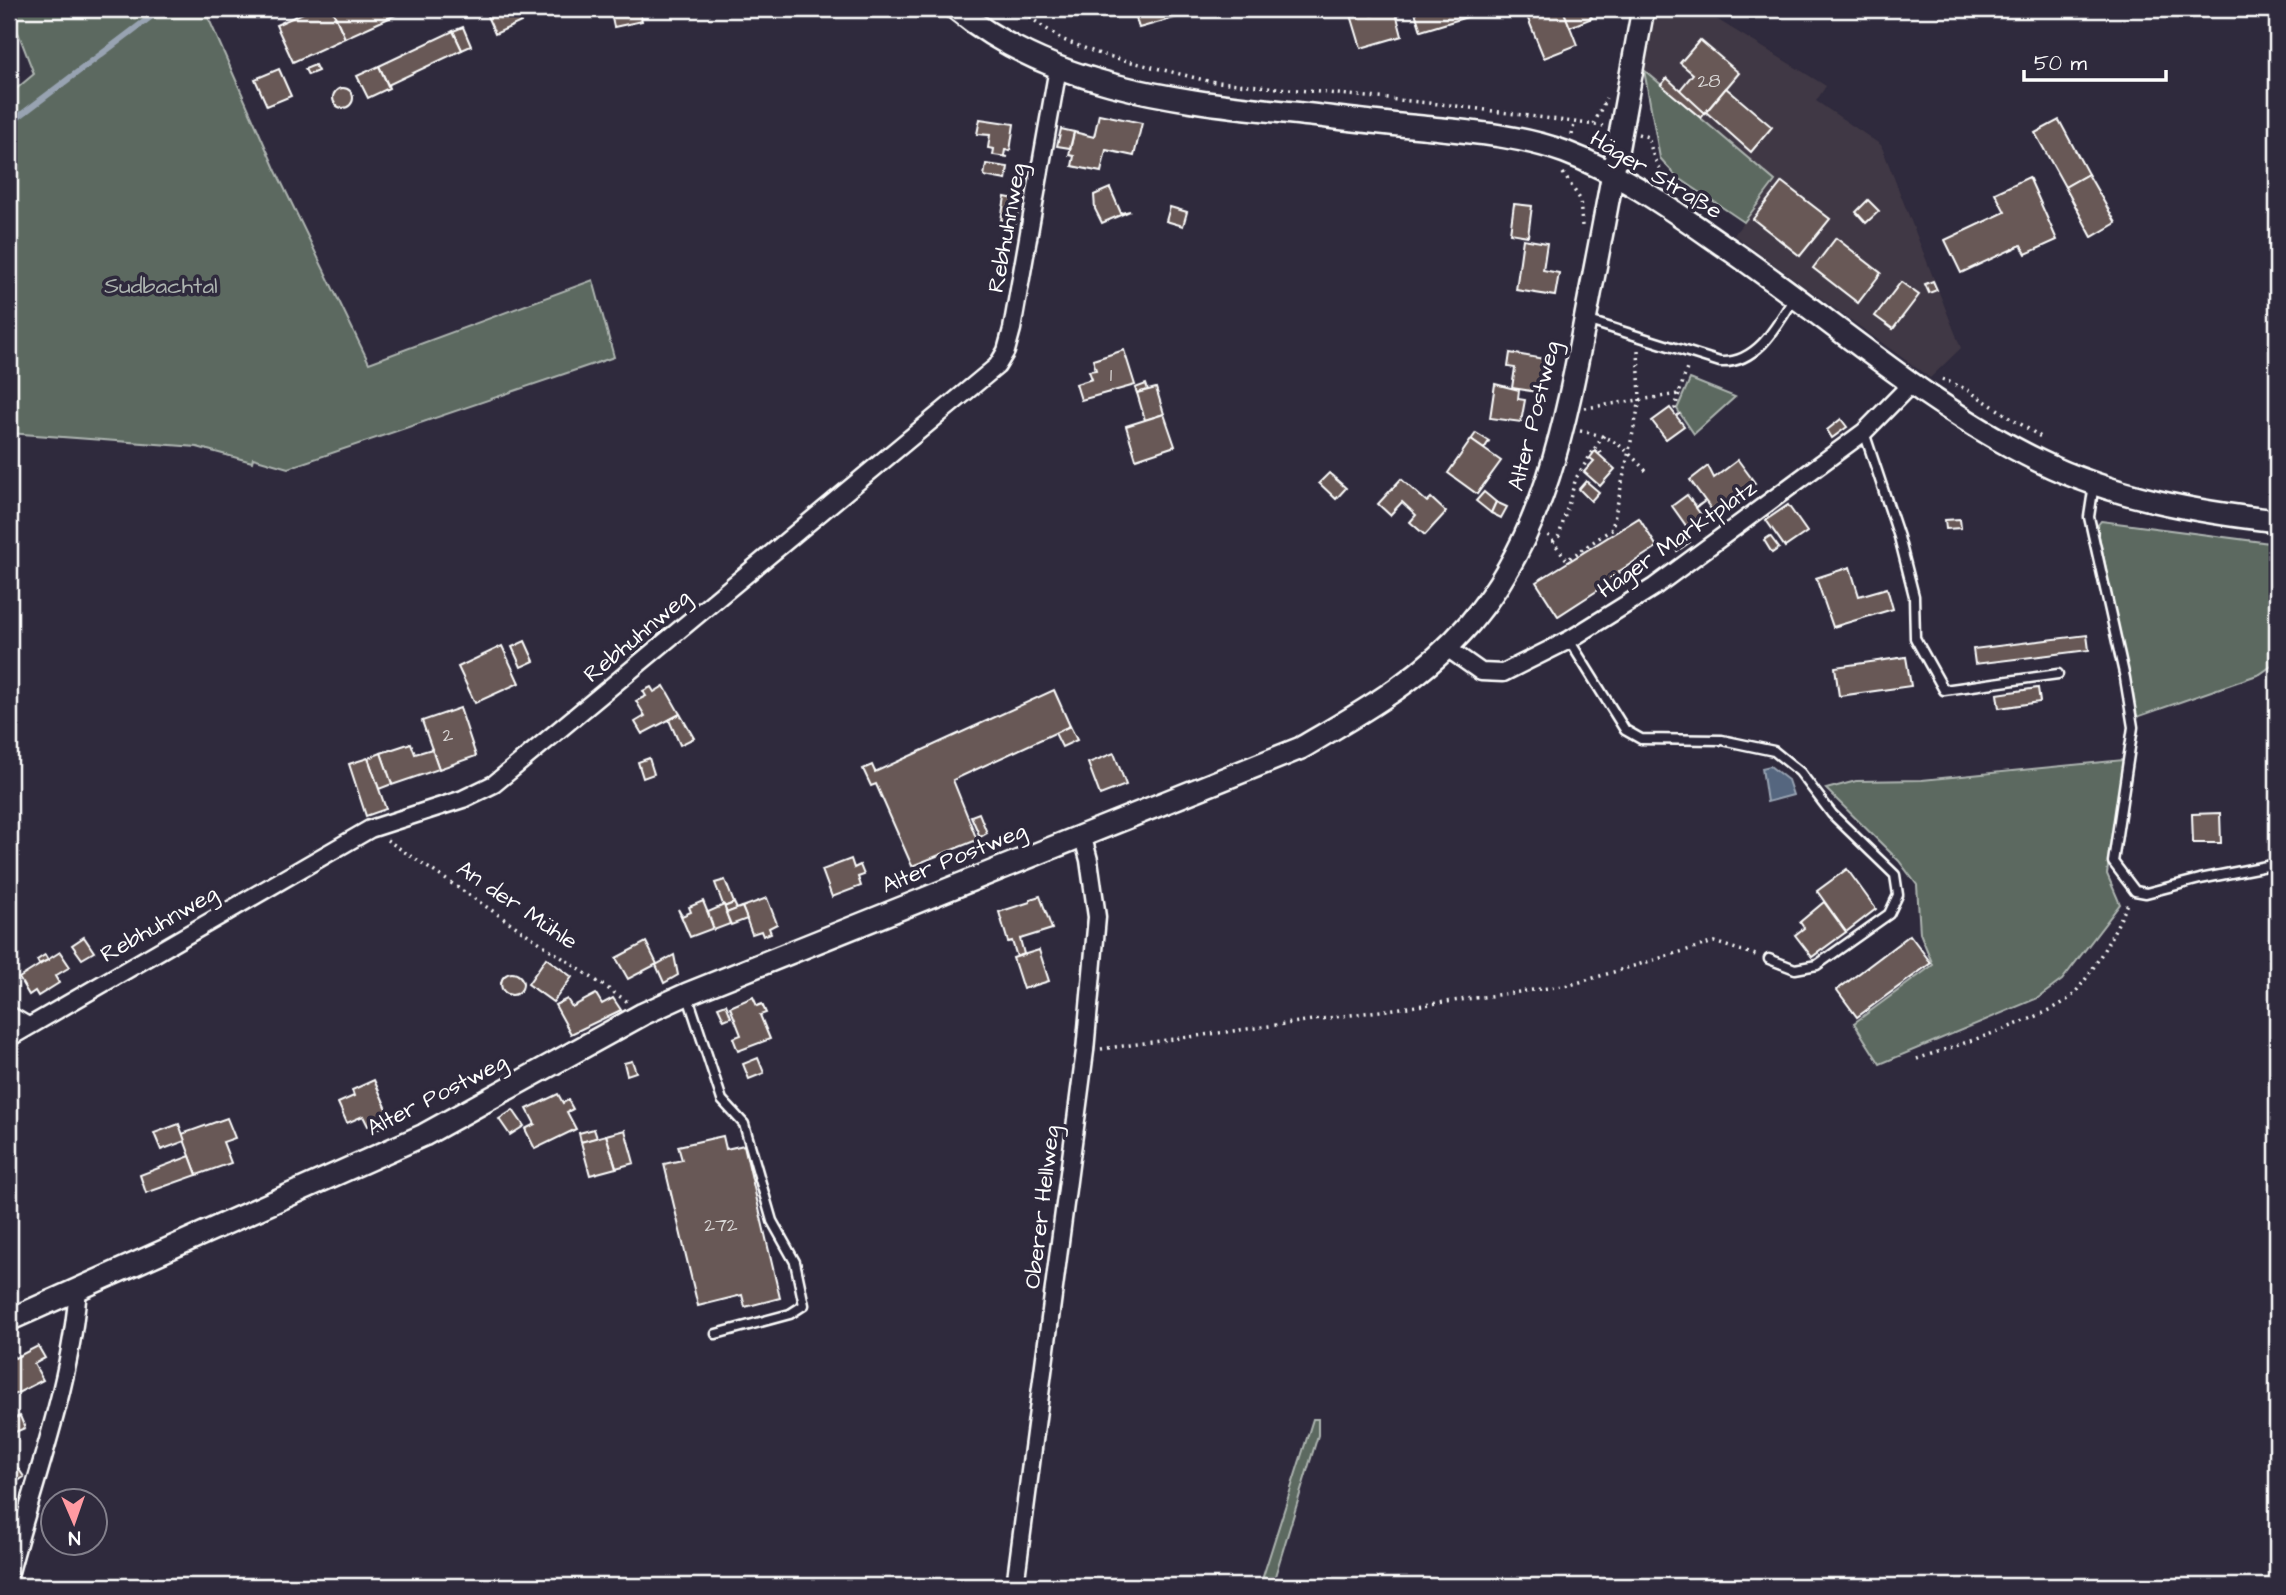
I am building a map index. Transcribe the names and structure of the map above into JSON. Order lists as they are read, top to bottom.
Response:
{
  "streets": {
    "street": [
      "Häger Straße",
      "Rebhuhnweg",
      "Alter Postweg",
      "Häger Marktplatz",
      "Oberer Hellweg"
    ],
    "path": ["An der Mühle"]
  },
  "crossings": [
    ["Häger Straße", "Rebhuhnweg"],
    ["Häger Straße", "Alter Postweg"],
    ["Häger Straße", "Häger Marktplatz"],
    ["Rebhuhnweg", "An der Mühle"],
    ["Alter Postweg", "Häger Marktplatz"],
    ["Alter Postweg", "An der Mühle"],
    ["Alter Postweg", "Oberer Hellweg"]
  ],
  "parks": ["Sudbachtal"],
  "house_numbers": [
    "28",
    "1",
    "2",
    "272"
  ],
  "scale_bar": "50 m",
  "north": "bottom"
}
